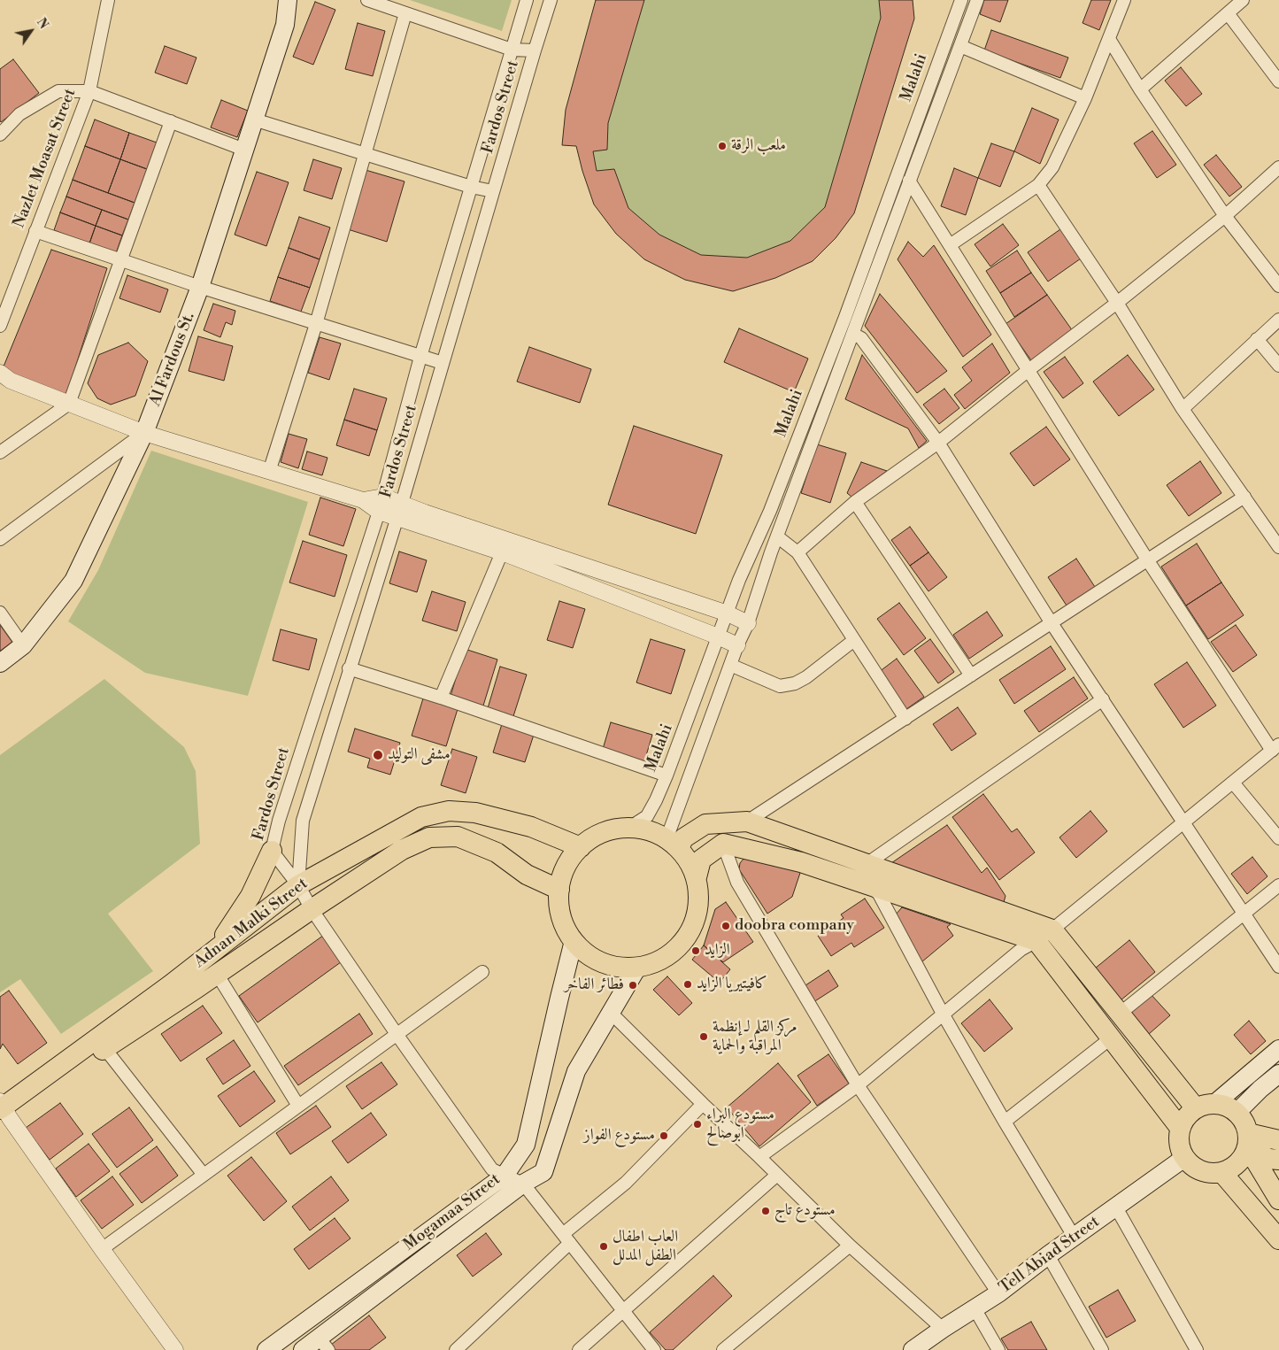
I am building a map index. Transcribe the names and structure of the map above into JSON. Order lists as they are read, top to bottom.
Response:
{
  "streets": {
    "main road": [
      "Al Fardous St.",
      "Adnan Malki Street",
      "Mogamaa Street",
      "Tell Abiad Street"
    ],
    "street": ["Malahi", "Fardos Street", "Nazlet Moasat Street"]
  },
  "crossings": [
    ["Malahi", "Adnan Malki Street"],
    ["Malahi", "Mogamaa Street"],
    ["Fardos Street", "Adnan Malki Street"],
    ["Adnan Malki Street", "Mogamaa Street"]
  ],
  "places": [
    "ملعب الرقة",
    "مشفى التوليد",
    "doobra company",
    "الزايد",
    "كافيتيريا الزايد",
    "فطائر الفاخر",
    "مركز القلم لـ إنظمة المراقبة والحماية",
    "مستودع البراء ابوصالح",
    "مستودع الفواز",
    "مستودع تاج",
    "العاب اطفال الطفل المدلل"
  ],
  "north": "top right"
}
